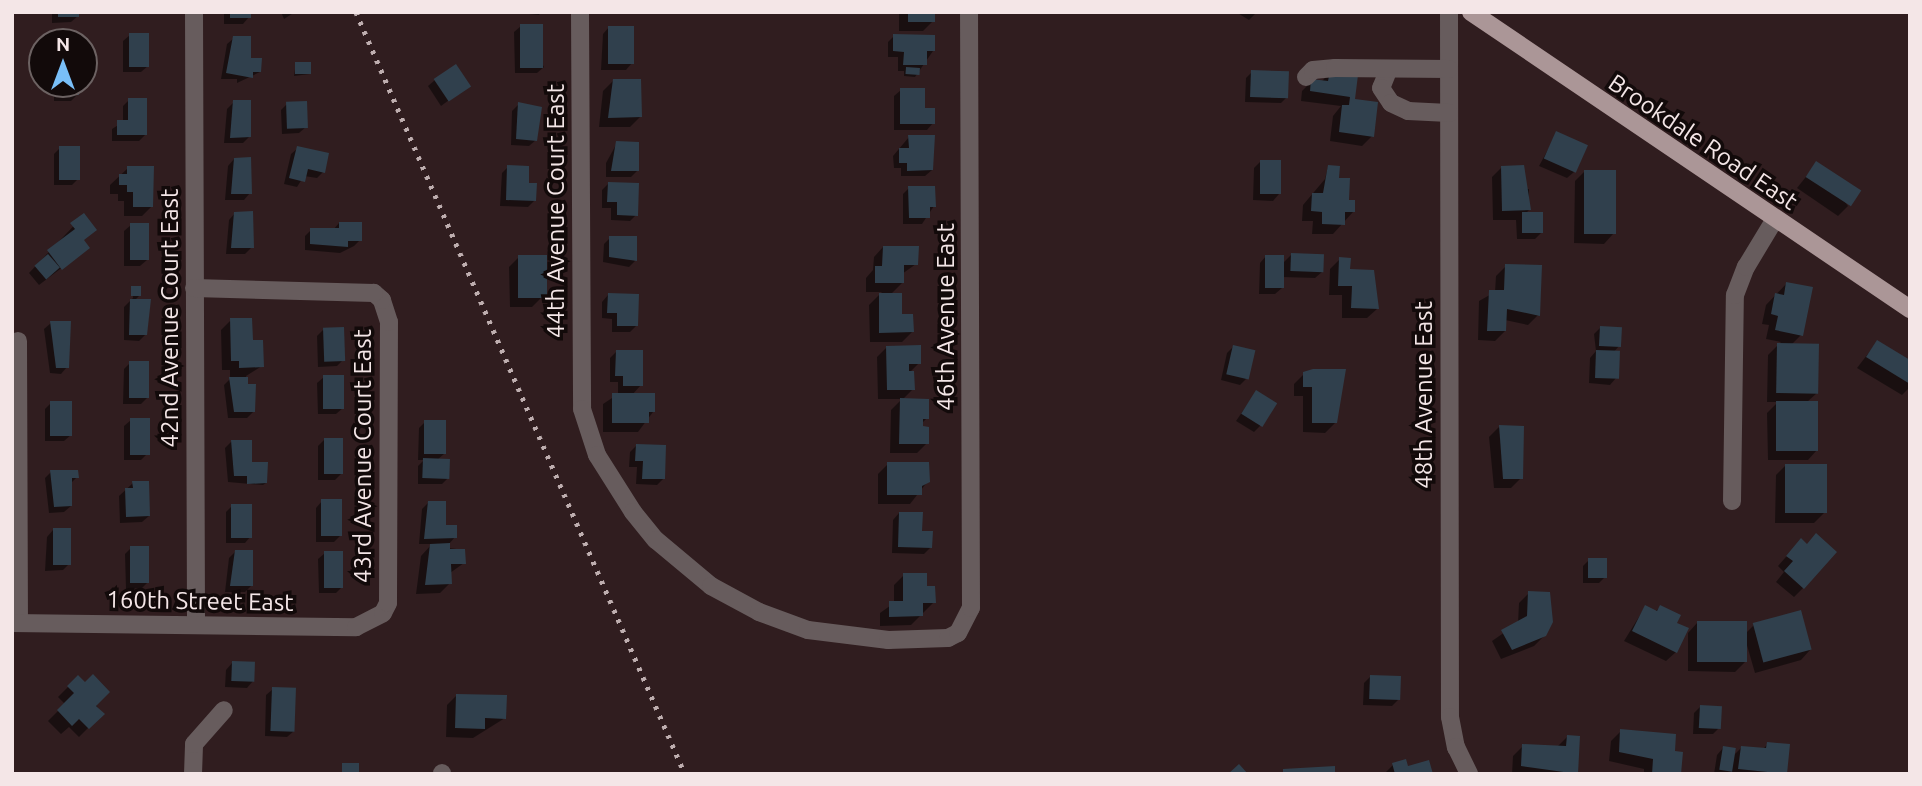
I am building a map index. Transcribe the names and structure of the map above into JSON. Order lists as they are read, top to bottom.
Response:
{
  "streets": {
    "main road": ["Brookdale Road East"],
    "street": [
      "44th Avenue Court East",
      "46th Avenue East",
      "42nd Avenue Court East",
      "48th Avenue East",
      "43rd Avenue Court East",
      "160th Street East"
    ]
  },
  "crossings": [
    ["44th Avenue Court East", "46th Avenue East"],
    ["42nd Avenue Court East", "43rd Avenue Court East"],
    ["42nd Avenue Court East", "160th Street East"],
    ["43rd Avenue Court East", "160th Street East"]
  ],
  "north": "top"
}
